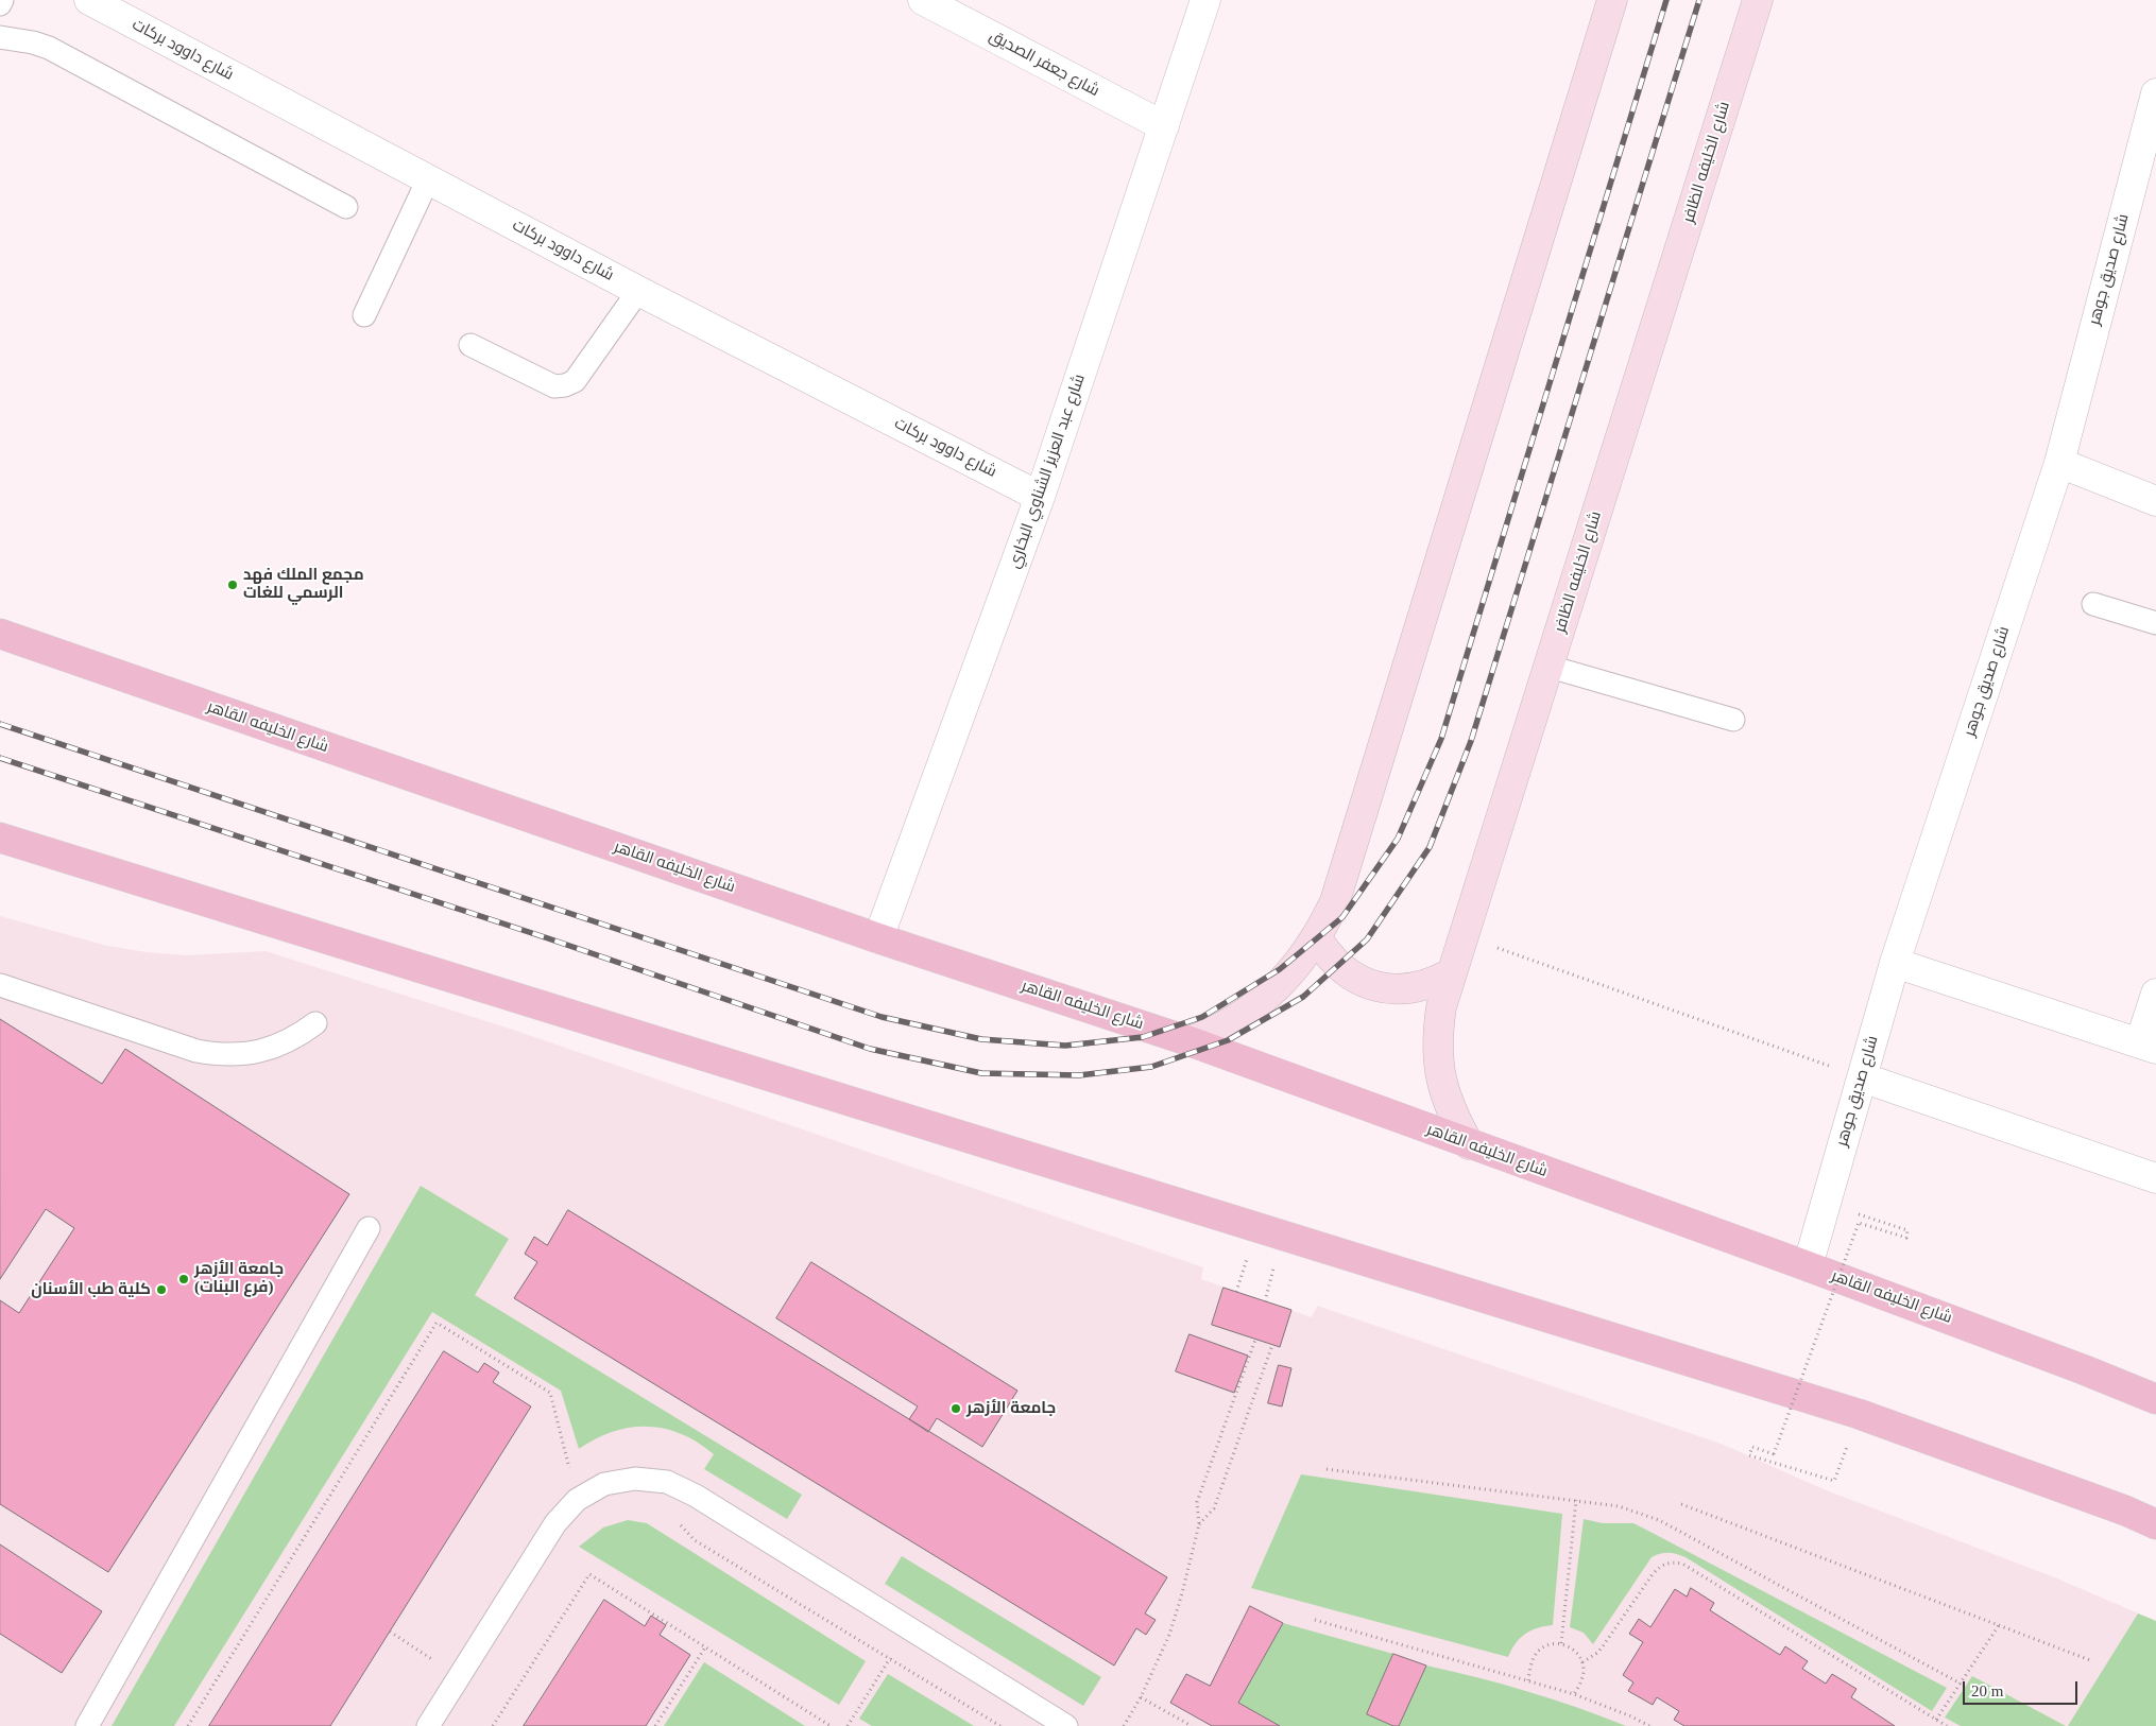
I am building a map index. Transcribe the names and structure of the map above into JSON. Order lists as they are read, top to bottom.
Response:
{
  "streets": {
    "main road": ["شارع الخليفه القاهر"],
    "street": [
      "شارع داوود بركات",
      "شارع جعفر الصديق",
      "شارع الخليفه الظافر",
      "شارع صديق جوهر",
      "شارع عبد العزيز الشناوي البخاري"
    ]
  },
  "crossings": [
    ["شارع داوود بركات", "شارع عبد العزيز الشناوي البخاري"],
    ["شارع جعفر الصديق", "شارع عبد العزيز الشناوي البخاري"],
    ["شارع الخليفه الظافر", "شارع الخليفه القاهر"],
    ["شارع صديق جوهر", "شارع الخليفه القاهر"],
    ["شارع عبد العزيز الشناوي البخاري", "شارع الخليفه القاهر"]
  ],
  "places": [
    "مجمع الملك فهد الرسمي للغات",
    "جامعة الأزهر (فرع البنات)",
    "كلية طب الأسنان",
    "جامعة الأزهر"
  ],
  "scale_bar": "20 m"
}
